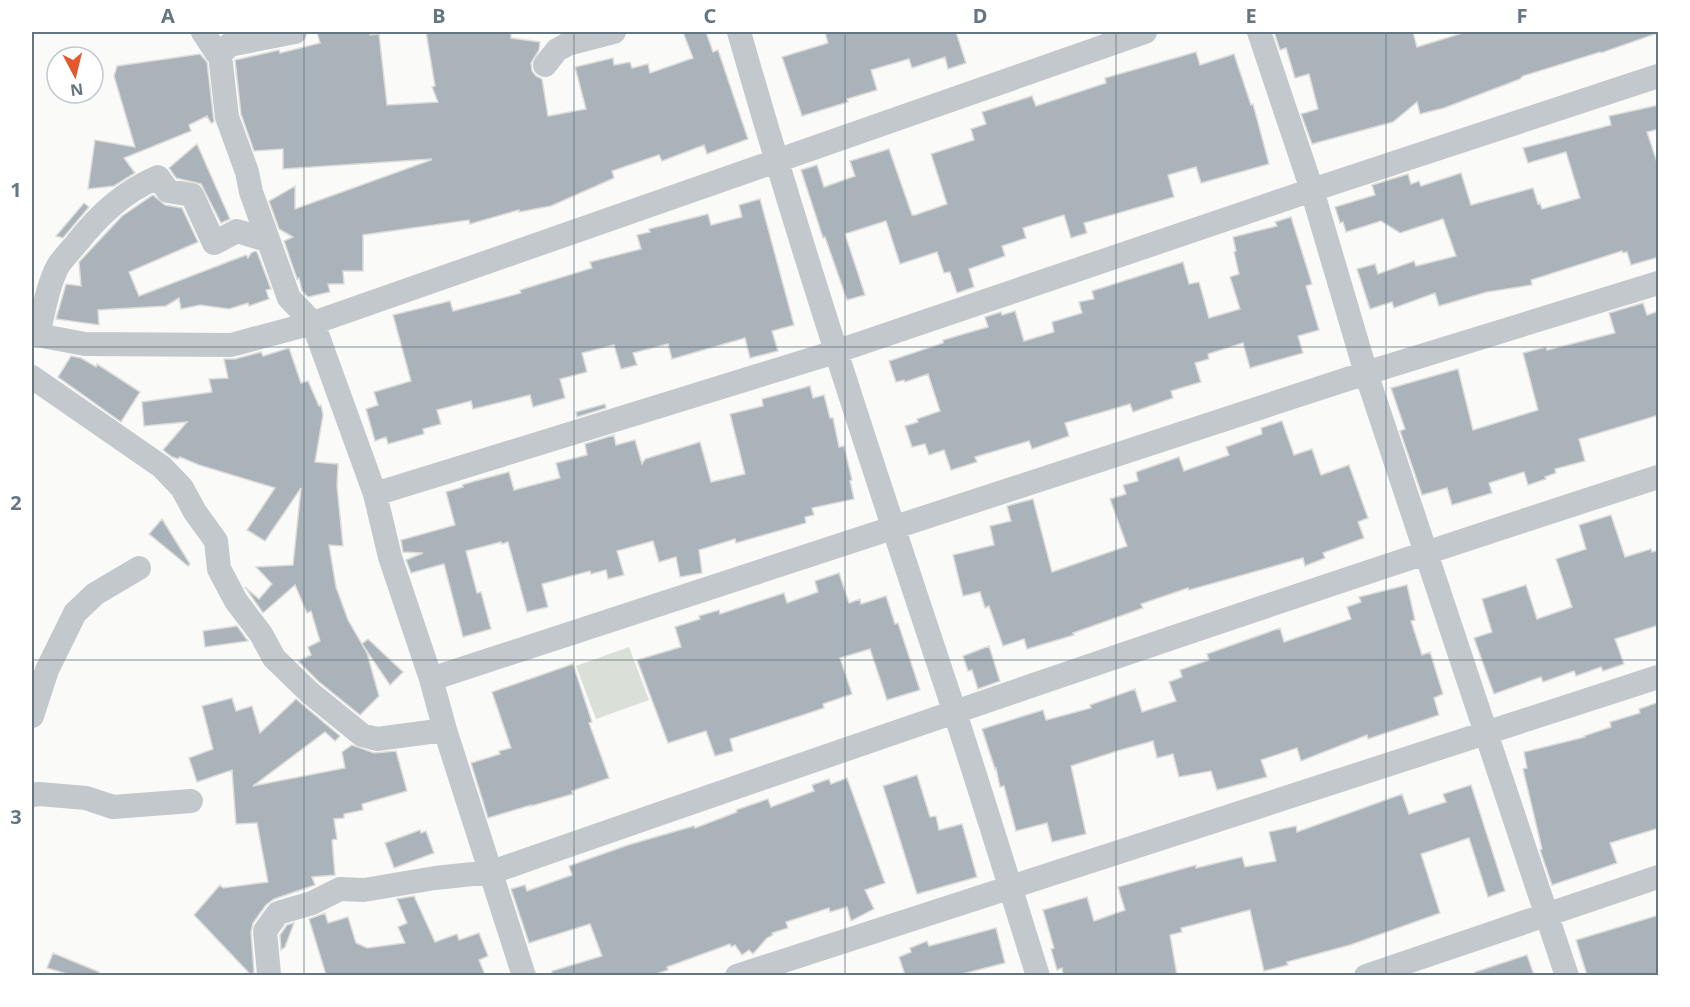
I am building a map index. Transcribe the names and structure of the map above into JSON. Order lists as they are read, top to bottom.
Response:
{
  "north": "bottom",
  "grid": {
    "columns": [
      "A",
      "B",
      "C",
      "D",
      "E",
      "F"
    ],
    "rows": ["1", "2", "3"]
  }
}
